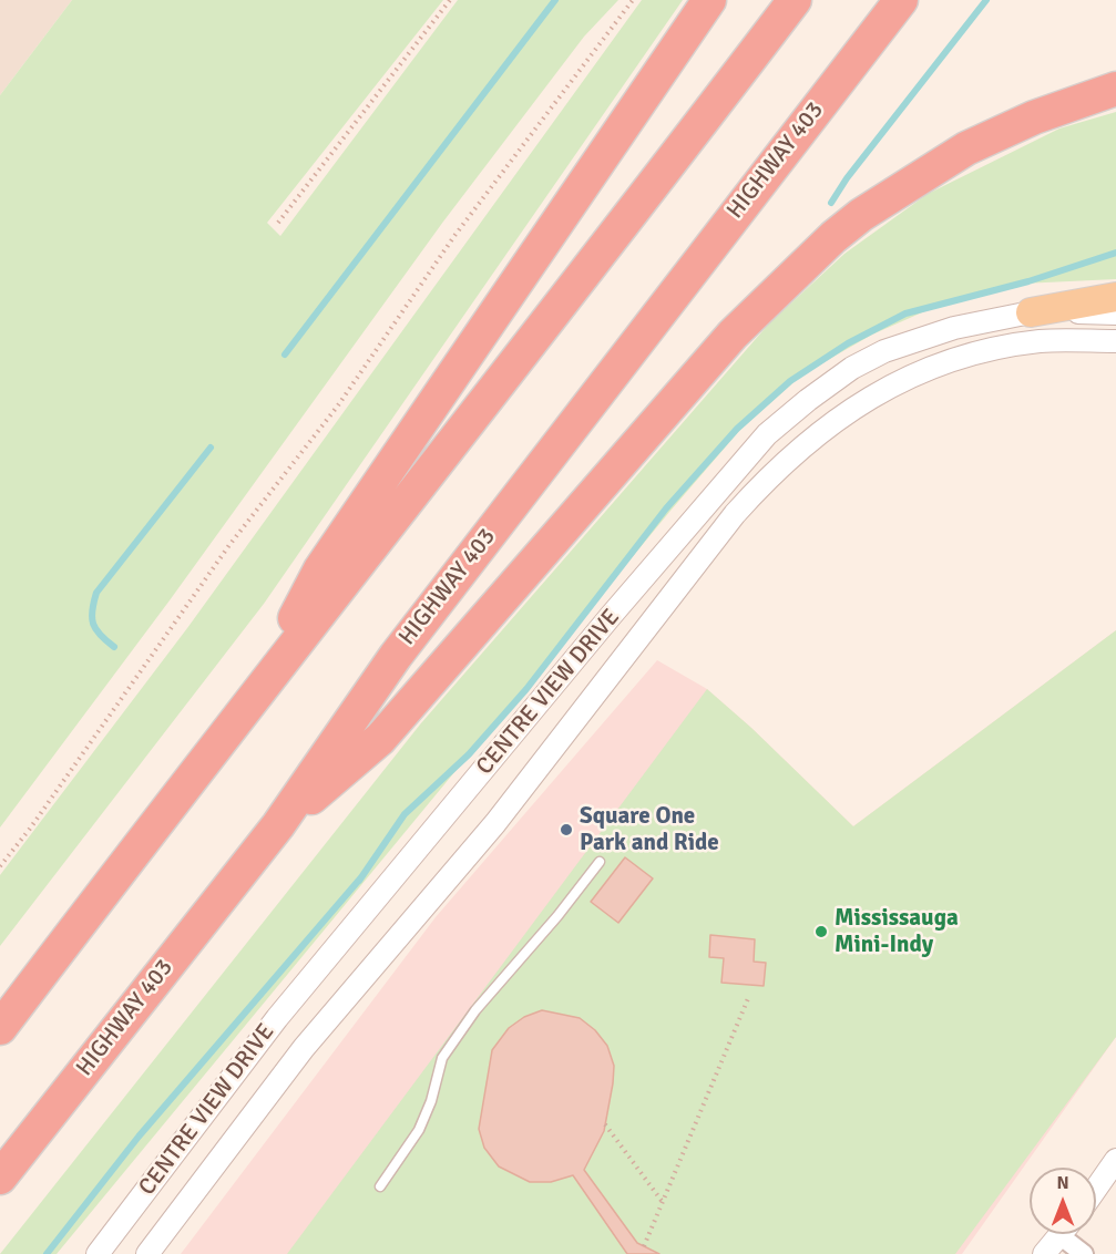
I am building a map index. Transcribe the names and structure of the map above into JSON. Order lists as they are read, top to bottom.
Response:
{
  "streets": {
    "highway": ["HIGHWAY 403"],
    "street": ["CENTRE VIEW DRIVE"]
  },
  "places": ["Square One Park and Ride", "Mississauga Mini-Indy"],
  "north": "top"
}
